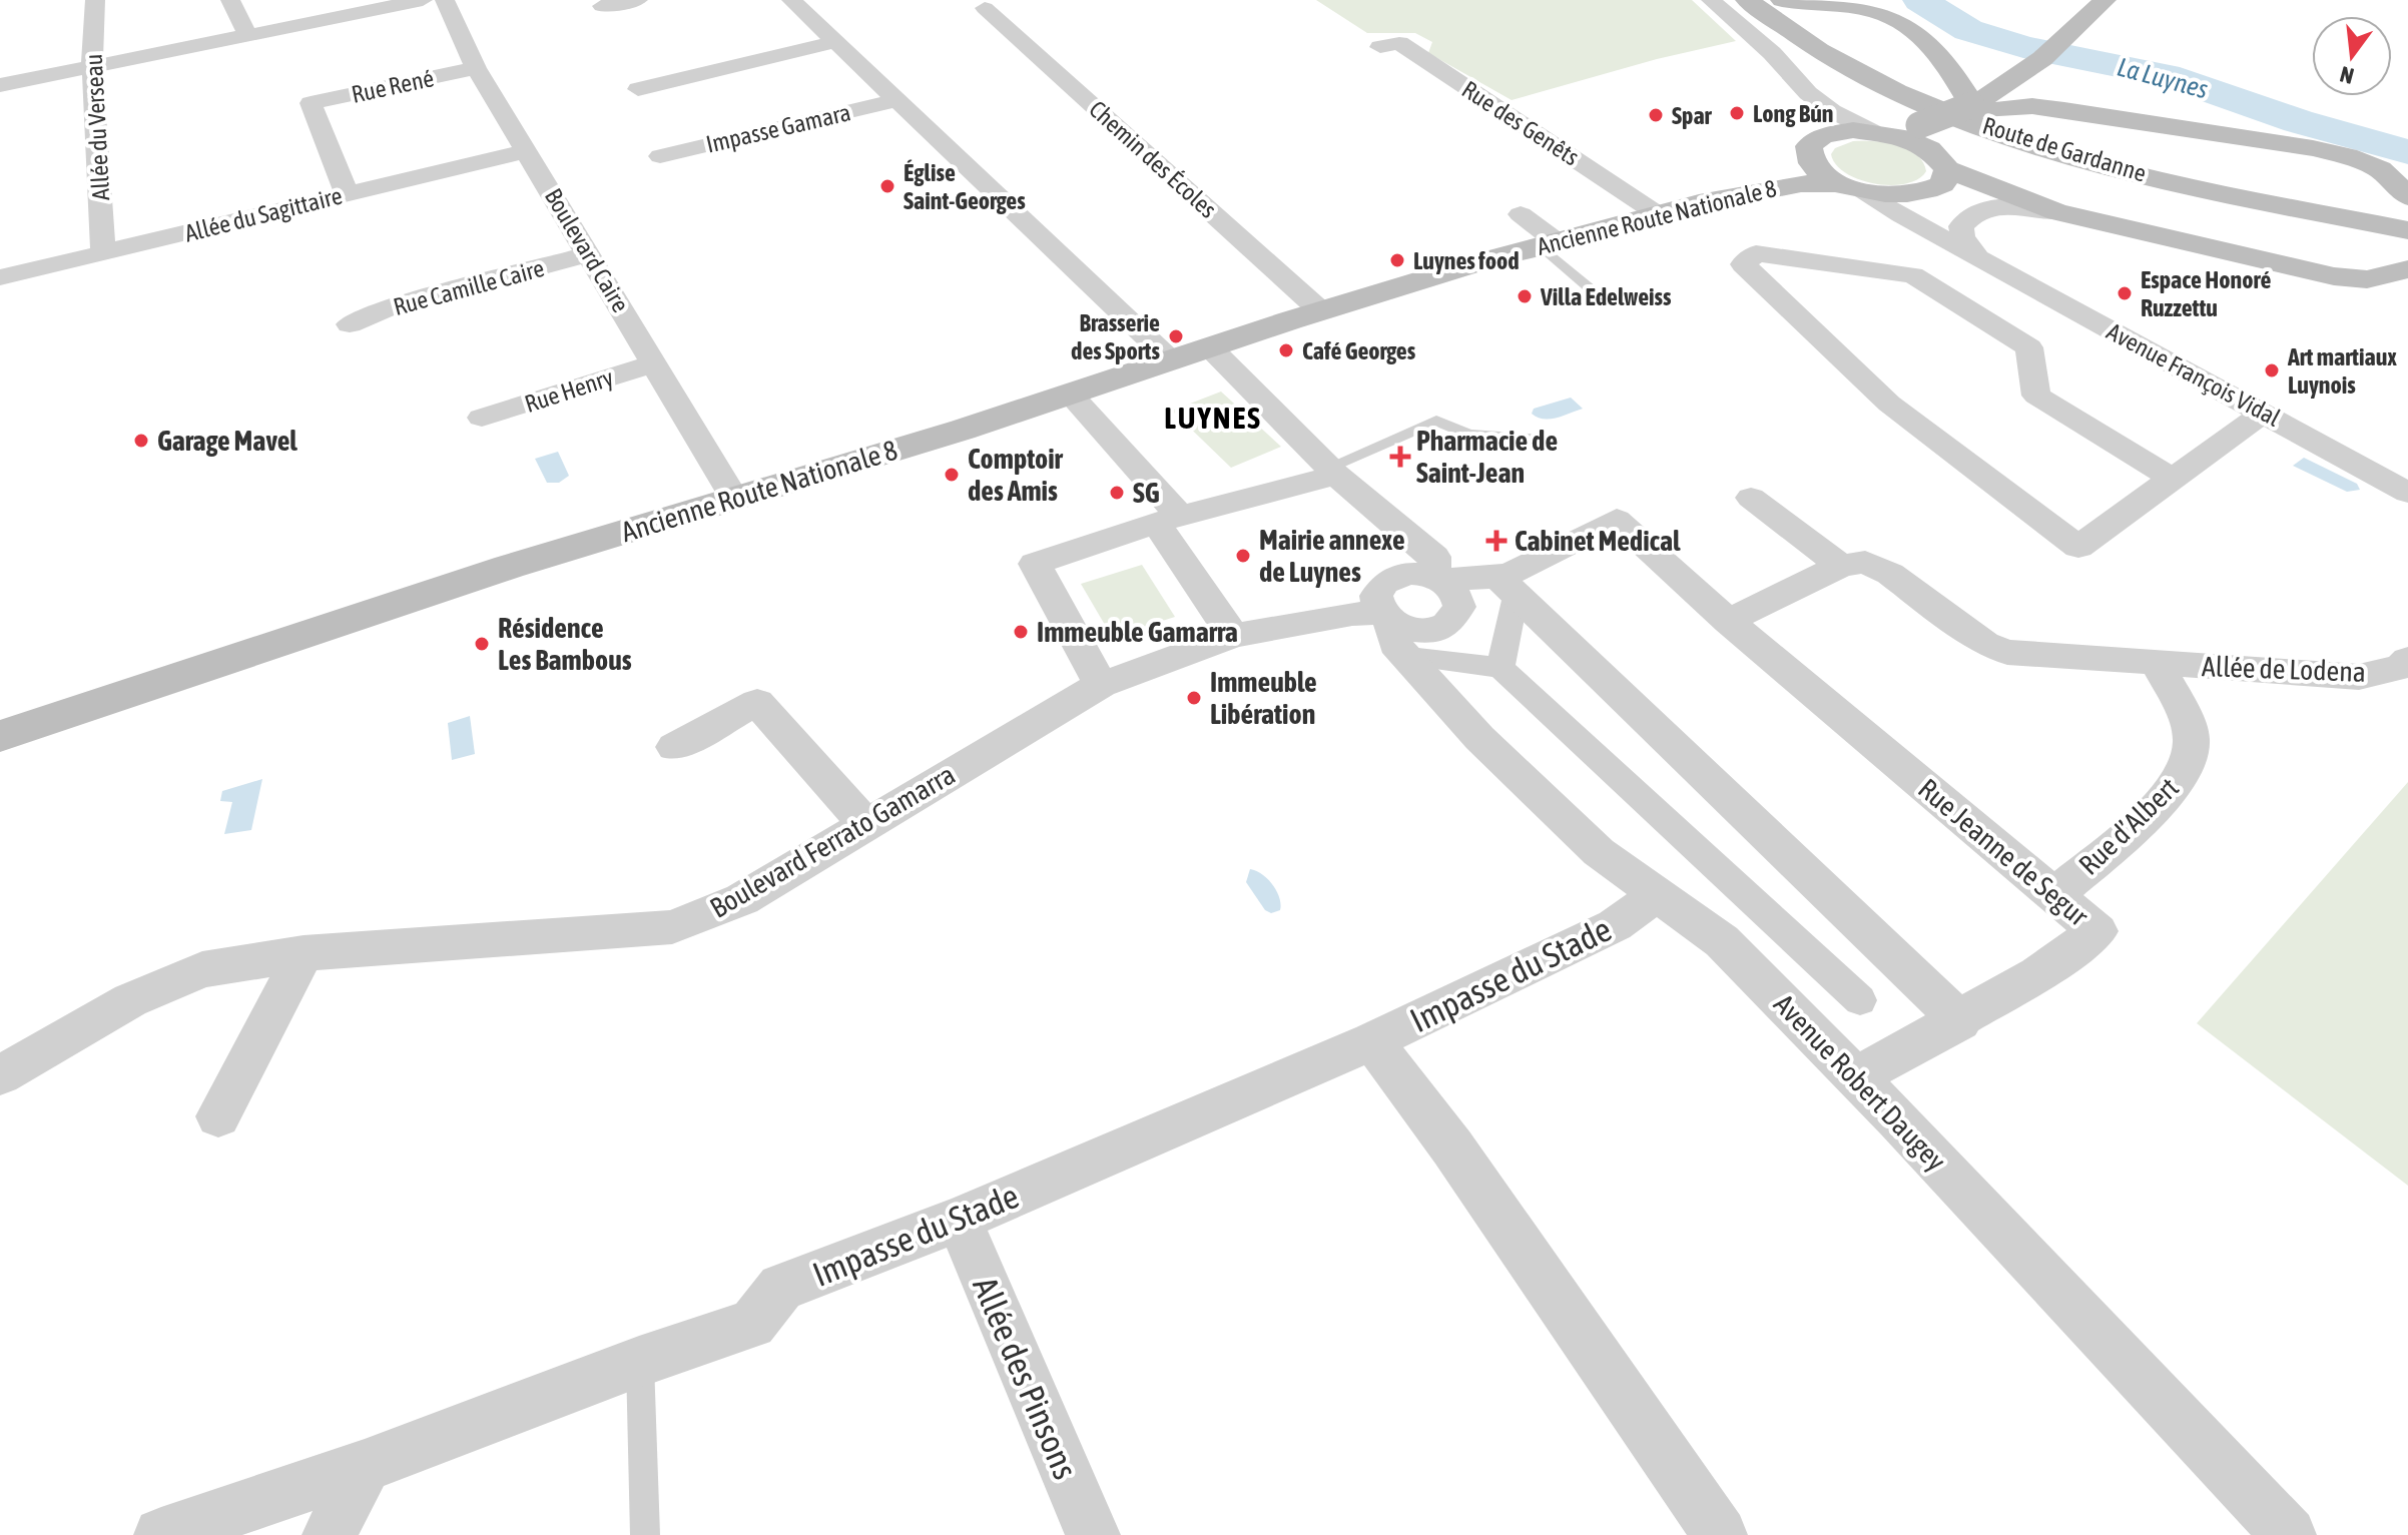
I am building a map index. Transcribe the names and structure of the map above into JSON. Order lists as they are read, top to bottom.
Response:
{
  "streets": {
    "main road": ["Route de Gardanne", "Ancienne Route Nationale 8"],
    "street": [
      "Rue René",
      "Rue des Genêts",
      "Allée du Verseau",
      "Impasse Gamara",
      "Chemin des Écoles",
      "Allée du Sagittaire",
      "Boulevard Caire",
      "Rue Camille Caire",
      "Avenue François Vidal",
      "Rue Henry",
      "Allée de Lodena",
      "Rue d’Albert",
      "Boulevard Ferrato Gamarra",
      "Rue Jeanne de Segur",
      "Impasse du Stade",
      "Avenue Robert Daugey",
      "Allée des Pinsons"
    ]
  },
  "crossings": [
    ["Rue René", "Allée du Sagittaire"],
    ["Rue René", "Boulevard Caire"],
    ["Rue des Genêts", "Ancienne Route Nationale 8"],
    ["Allée du Verseau", "Allée du Sagittaire"],
    ["Chemin des Écoles", "Ancienne Route Nationale 8"],
    ["Allée du Sagittaire", "Boulevard Caire"],
    ["Ancienne Route Nationale 8", "Boulevard Caire"],
    ["Ancienne Route Nationale 8", "Avenue François Vidal"],
    ["Boulevard Caire", "Rue Camille Caire"],
    ["Boulevard Caire", "Rue Henry"],
    ["Allée de Lodena", "Rue d’Albert"],
    ["Rue d’Albert", "Rue Jeanne de Segur"],
    ["Boulevard Ferrato Gamarra", "Rue Jeanne de Segur"],
    ["Boulevard Ferrato Gamarra", "Avenue Robert Daugey"],
    ["Rue Jeanne de Segur", "Avenue Robert Daugey"],
    ["Impasse du Stade", "Avenue Robert Daugey"],
    ["Impasse du Stade", "Allée des Pinsons"]
  ],
  "districts": ["LUYNES"],
  "water": ["La Luynes"],
  "places": {
    "other": [
      "Long Bún",
      "Spar",
      "Église Saint-Georges",
      "Luynes food",
      "Espace Honoré Ruzzettu",
      "Villa Edelweiss",
      "Brasserie des Sports",
      "Café Georges",
      "Art martiaux Luynois",
      "Garage Mavel",
      "Comptoir des Amis",
      "SG",
      "Mairie annexe de Luynes",
      "Immeuble Gamarra",
      "Résidence Les Bambous",
      "Immeuble Libération"
    ],
    "health": ["Pharmacie de Saint-Jean", "Cabinet Medical"]
  },
  "north": "bottom"
}
